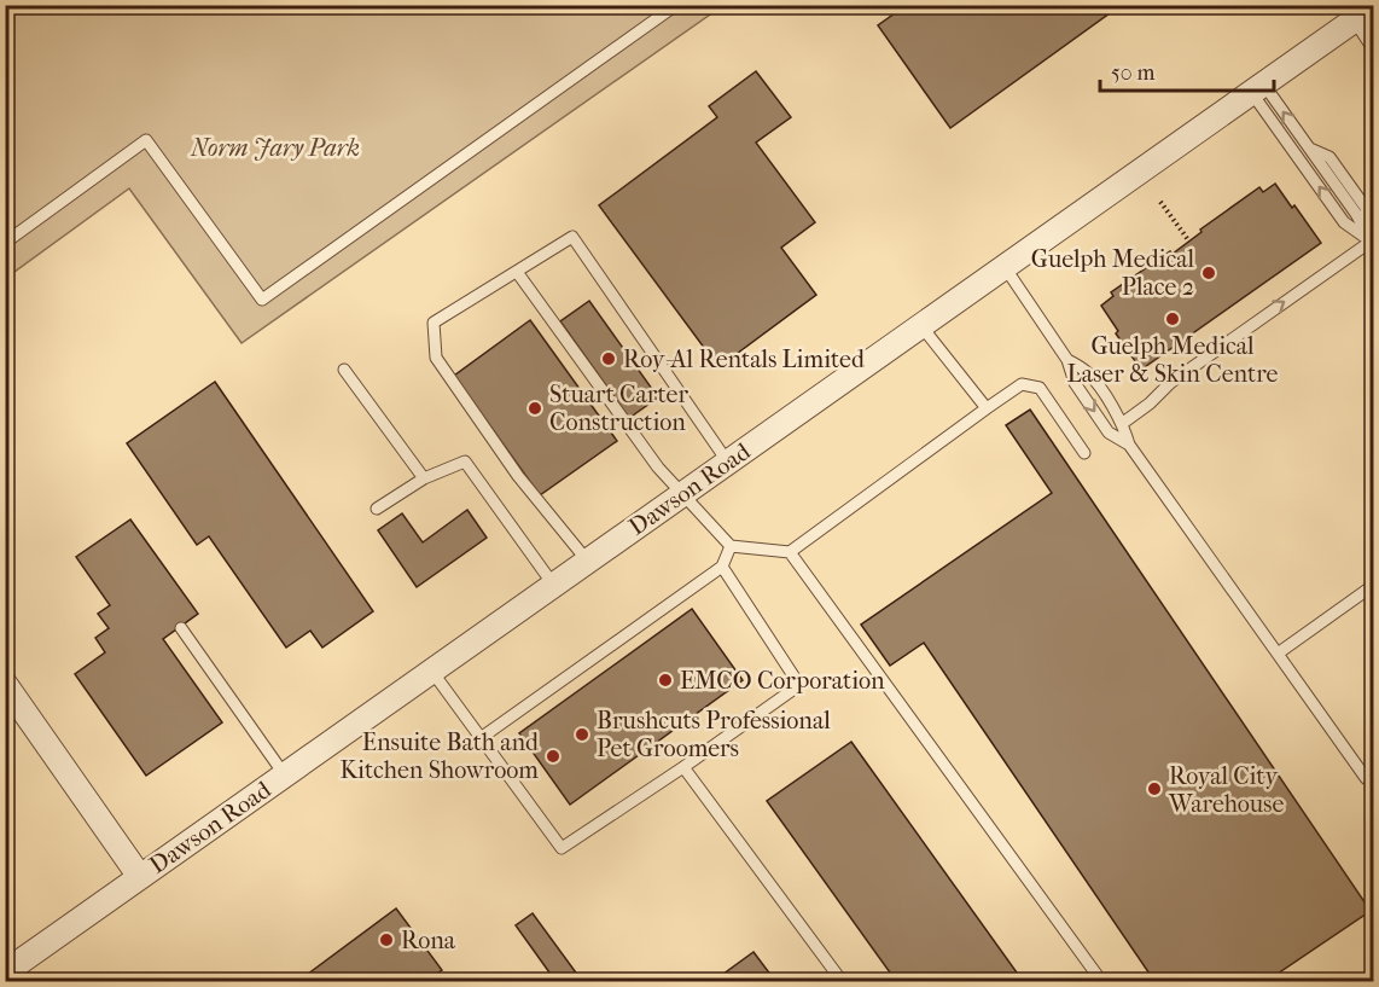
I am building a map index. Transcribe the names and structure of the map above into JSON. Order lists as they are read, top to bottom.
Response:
{
  "streets": {
    "street": ["Dawson Road"]
  },
  "parks": ["Norm Jary Park"],
  "places": [
    "Guelph Medical Place 2",
    "Guelph Medical Laser & Skin Centre",
    "Roy-Al Rentals Limited",
    "Stuart Carter Construction",
    "EMCO Corporation",
    "Brushcuts Professional Pet Groomers",
    "Ensuite Bath and Kitchen Showroom",
    "Royal City Warehouse",
    "Rona"
  ],
  "scale_bar": "50 m"
}
